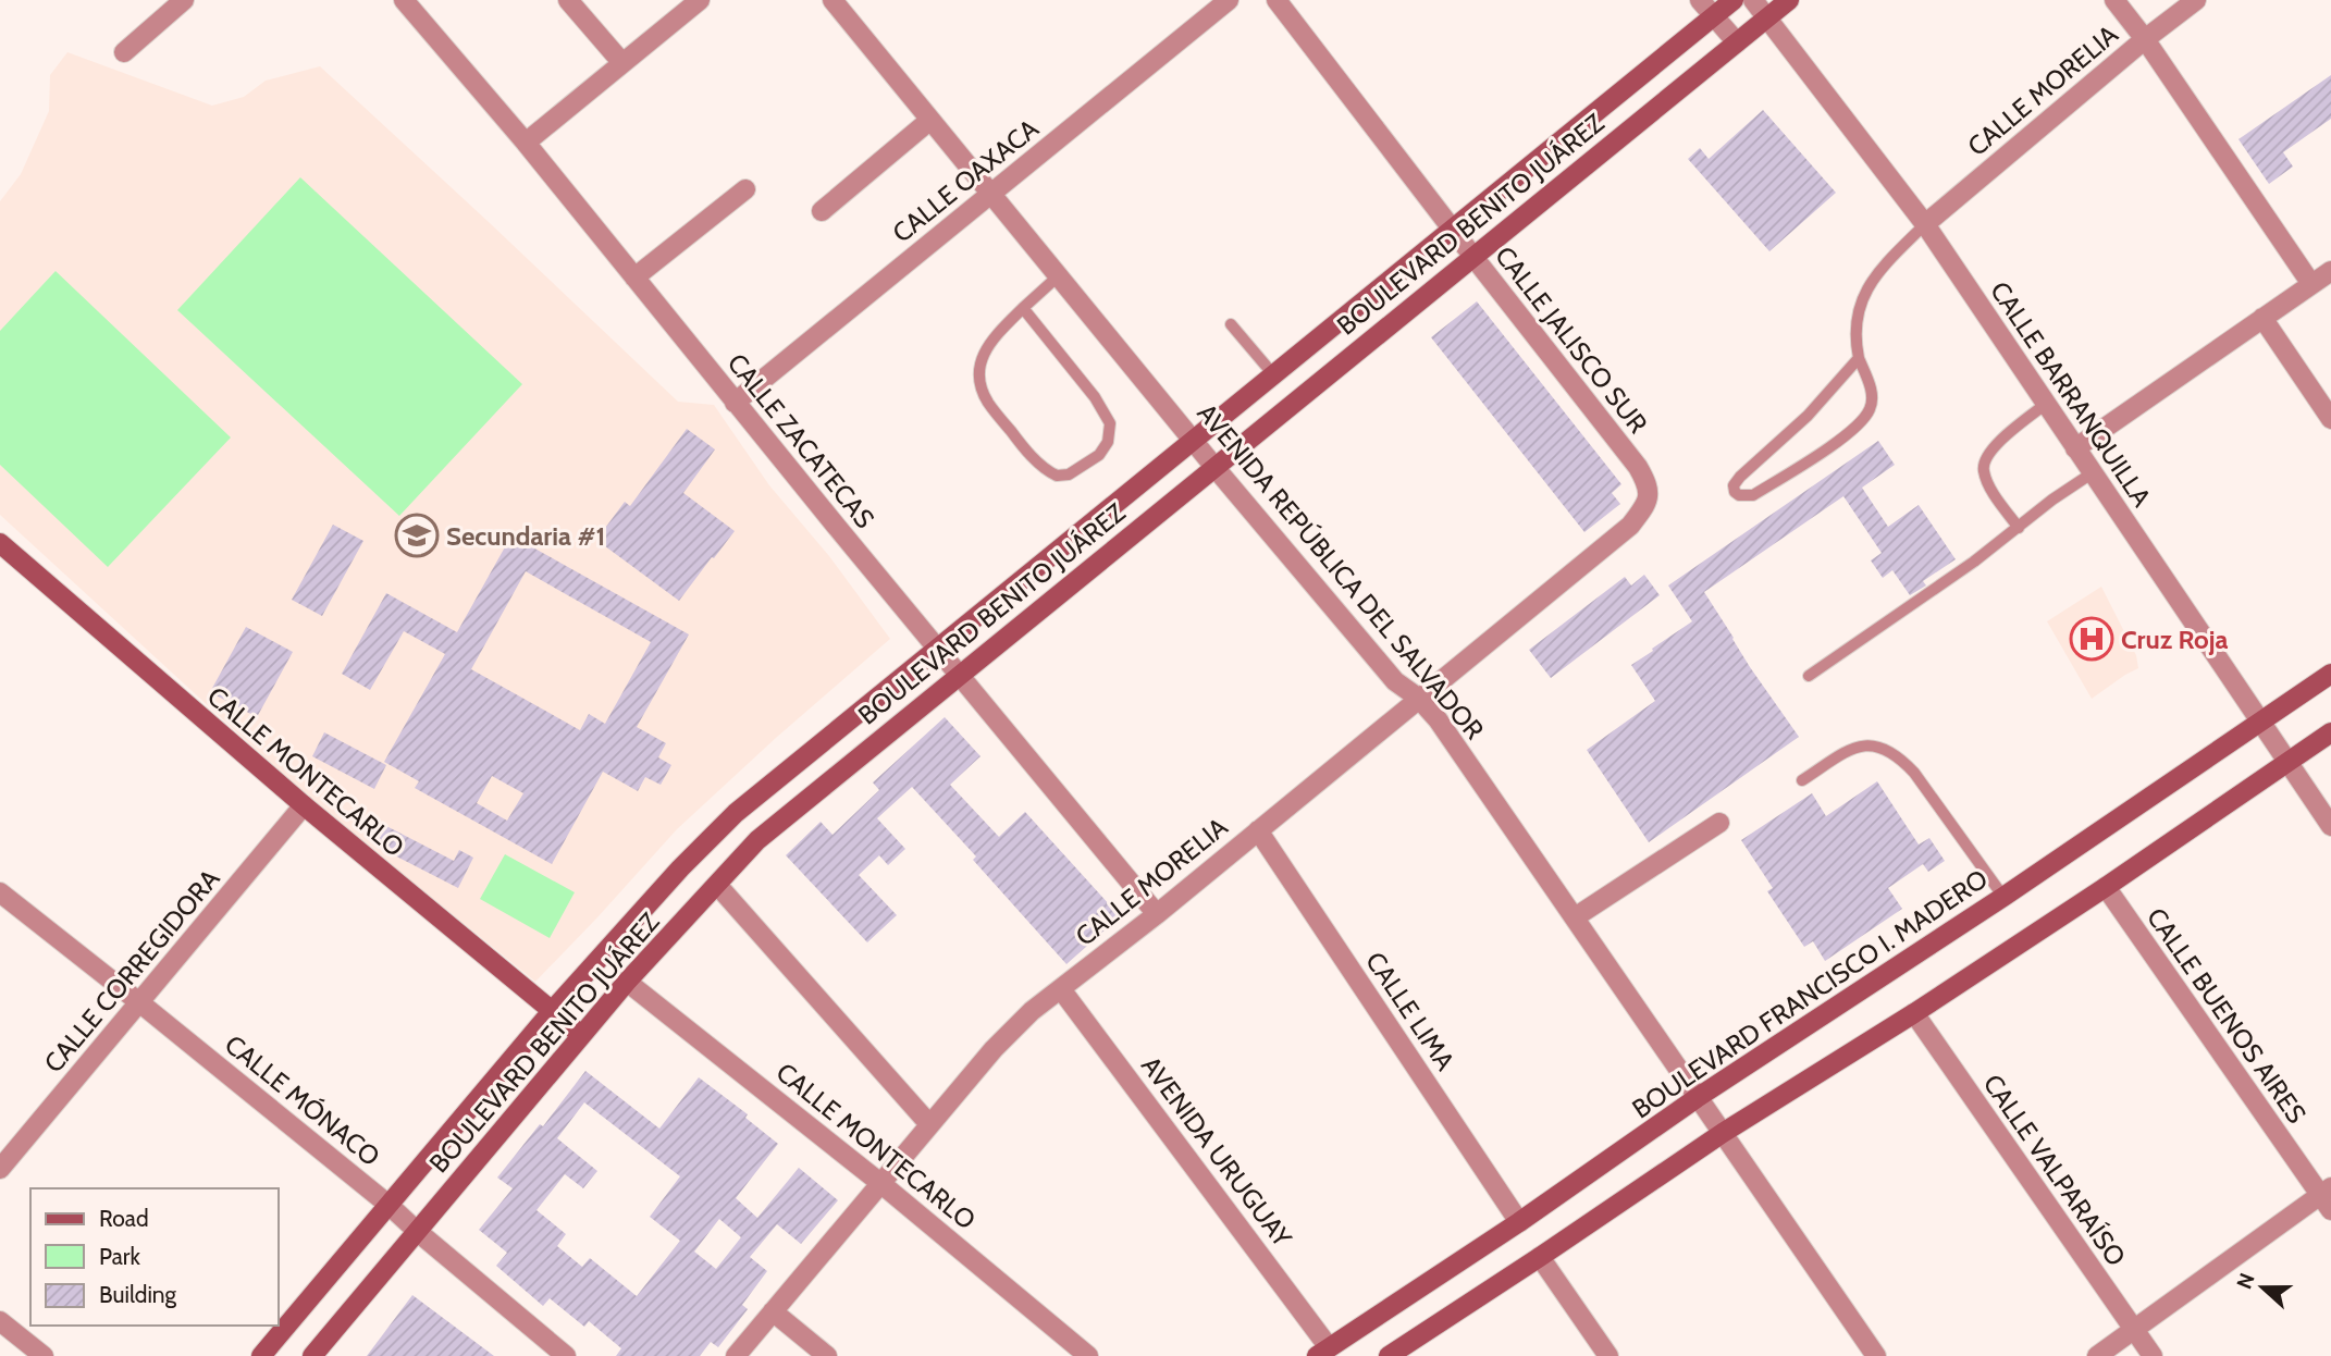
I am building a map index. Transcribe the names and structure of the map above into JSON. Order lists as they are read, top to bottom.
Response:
{
  "streets": {
    "main road": ["BOULEVARD BENITO JUÁREZ", "CALLE MONTECARLO", "BOULEVARD FRANCISCO I. MADERO"],
    "street": [
      "CALLE MORELIA",
      "CALLE OAXACA",
      "CALLE JALISCO SUR",
      "CALLE BARRANQUILLA",
      "CALLE ZACATECAS",
      "AVENIDA REPÚBLICA DEL SALVADOR",
      "CALLE CORREGIDORA",
      "CALLE LIMA",
      "CALLE BUENOS AIRES",
      "CALLE MÓNACO",
      "AVENIDA URUGUAY",
      "CALLE VALPARAÍSO"
    ]
  },
  "crossings": [
    ["CALLE MORELIA", "CALLE JALISCO SUR"],
    ["CALLE MORELIA", "CALLE BARRANQUILLA"],
    ["CALLE MORELIA", "CALLE ZACATECAS"],
    ["CALLE MORELIA", "AVENIDA REPÚBLICA DEL SALVADOR"],
    ["CALLE MORELIA", "CALLE MONTECARLO"],
    ["CALLE MORELIA", "CALLE LIMA"],
    ["CALLE MORELIA", "AVENIDA URUGUAY"],
    ["CALLE OAXACA", "CALLE ZACATECAS"],
    ["CALLE OAXACA", "AVENIDA REPÚBLICA DEL SALVADOR"],
    ["BOULEVARD BENITO JUÁREZ", "CALLE JALISCO SUR"],
    ["BOULEVARD BENITO JUÁREZ", "CALLE BARRANQUILLA"],
    ["BOULEVARD BENITO JUÁREZ", "CALLE ZACATECAS"],
    ["BOULEVARD BENITO JUÁREZ", "AVENIDA REPÚBLICA DEL SALVADOR"],
    ["BOULEVARD BENITO JUÁREZ", "CALLE MONTECARLO"],
    ["BOULEVARD BENITO JUÁREZ", "CALLE MÓNACO"],
    ["CALLE BARRANQUILLA", "BOULEVARD FRANCISCO I. MADERO"],
    ["AVENIDA REPÚBLICA DEL SALVADOR", "BOULEVARD FRANCISCO I. MADERO"],
    ["CALLE MONTECARLO", "CALLE CORREGIDORA"],
    ["CALLE CORREGIDORA", "CALLE MÓNACO"],
    ["BOULEVARD FRANCISCO I. MADERO", "CALLE LIMA"],
    ["BOULEVARD FRANCISCO I. MADERO", "AVENIDA URUGUAY"]
  ],
  "places": {
    "school or university": ["Secundaria #1"],
    "hospital": ["Cruz Roja"]
  },
  "legend": ["Road", "Park", "Building"],
  "north": "left"
}
